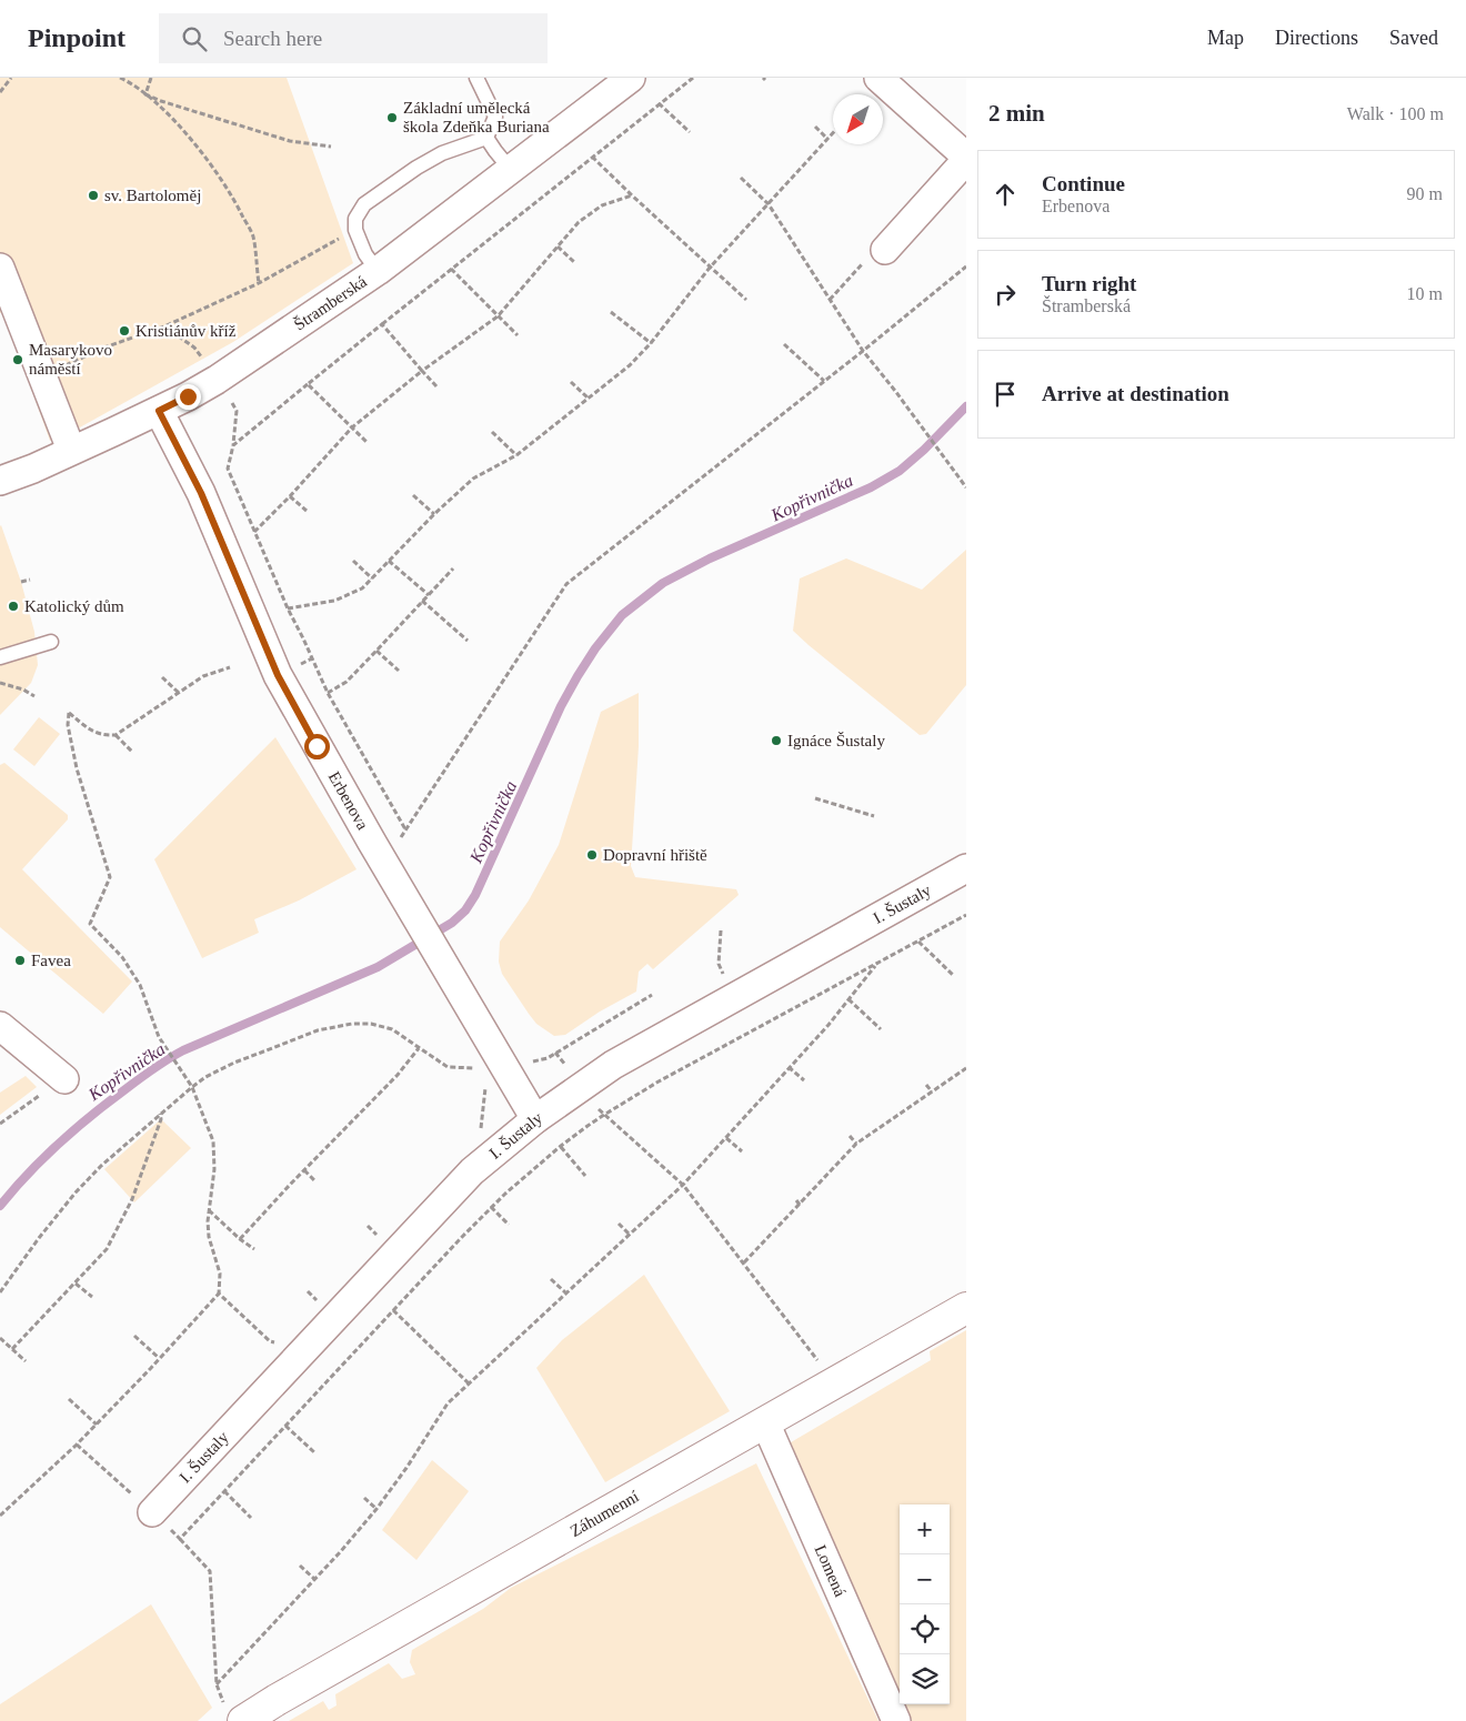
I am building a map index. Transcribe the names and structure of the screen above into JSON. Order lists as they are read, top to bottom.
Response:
{
  "streets": {
    "main road": ["Záhumenní"],
    "street": [
      "Štramberská",
      "Erbenova",
      "I. Šustaly",
      "Lomená"
    ]
  },
  "crossings": [
    ["Štramberská", "Erbenova"],
    ["Erbenova", "I. Šustaly"],
    ["Záhumenní", "Lomená"]
  ],
  "water": ["Kopřivnička"],
  "places": [
    "Základní umělecká škola Zdeňka Buriana",
    "sv. Bartoloměj",
    "Kristiánův kříž",
    "Masarykovo náměstí",
    "Katolický dům",
    "Ignáce Šustaly",
    "Dopravní hřiště",
    "Favea"
  ],
  "north": "bottom left",
  "page": {
    "header": "Pinpoint",
    "search": "Search here",
    "nav": ["Map", "Directions", "Saved"],
    "heading": ["2 min", "Walk · 100 m"],
    "list": [
      ["Continue", "Erbenova", "90 m"],
      ["Turn right", "Štramberská", "10 m"],
      "Arrive at destination"
    ],
    "map_buttons": ["+", "−"]
  }
}
